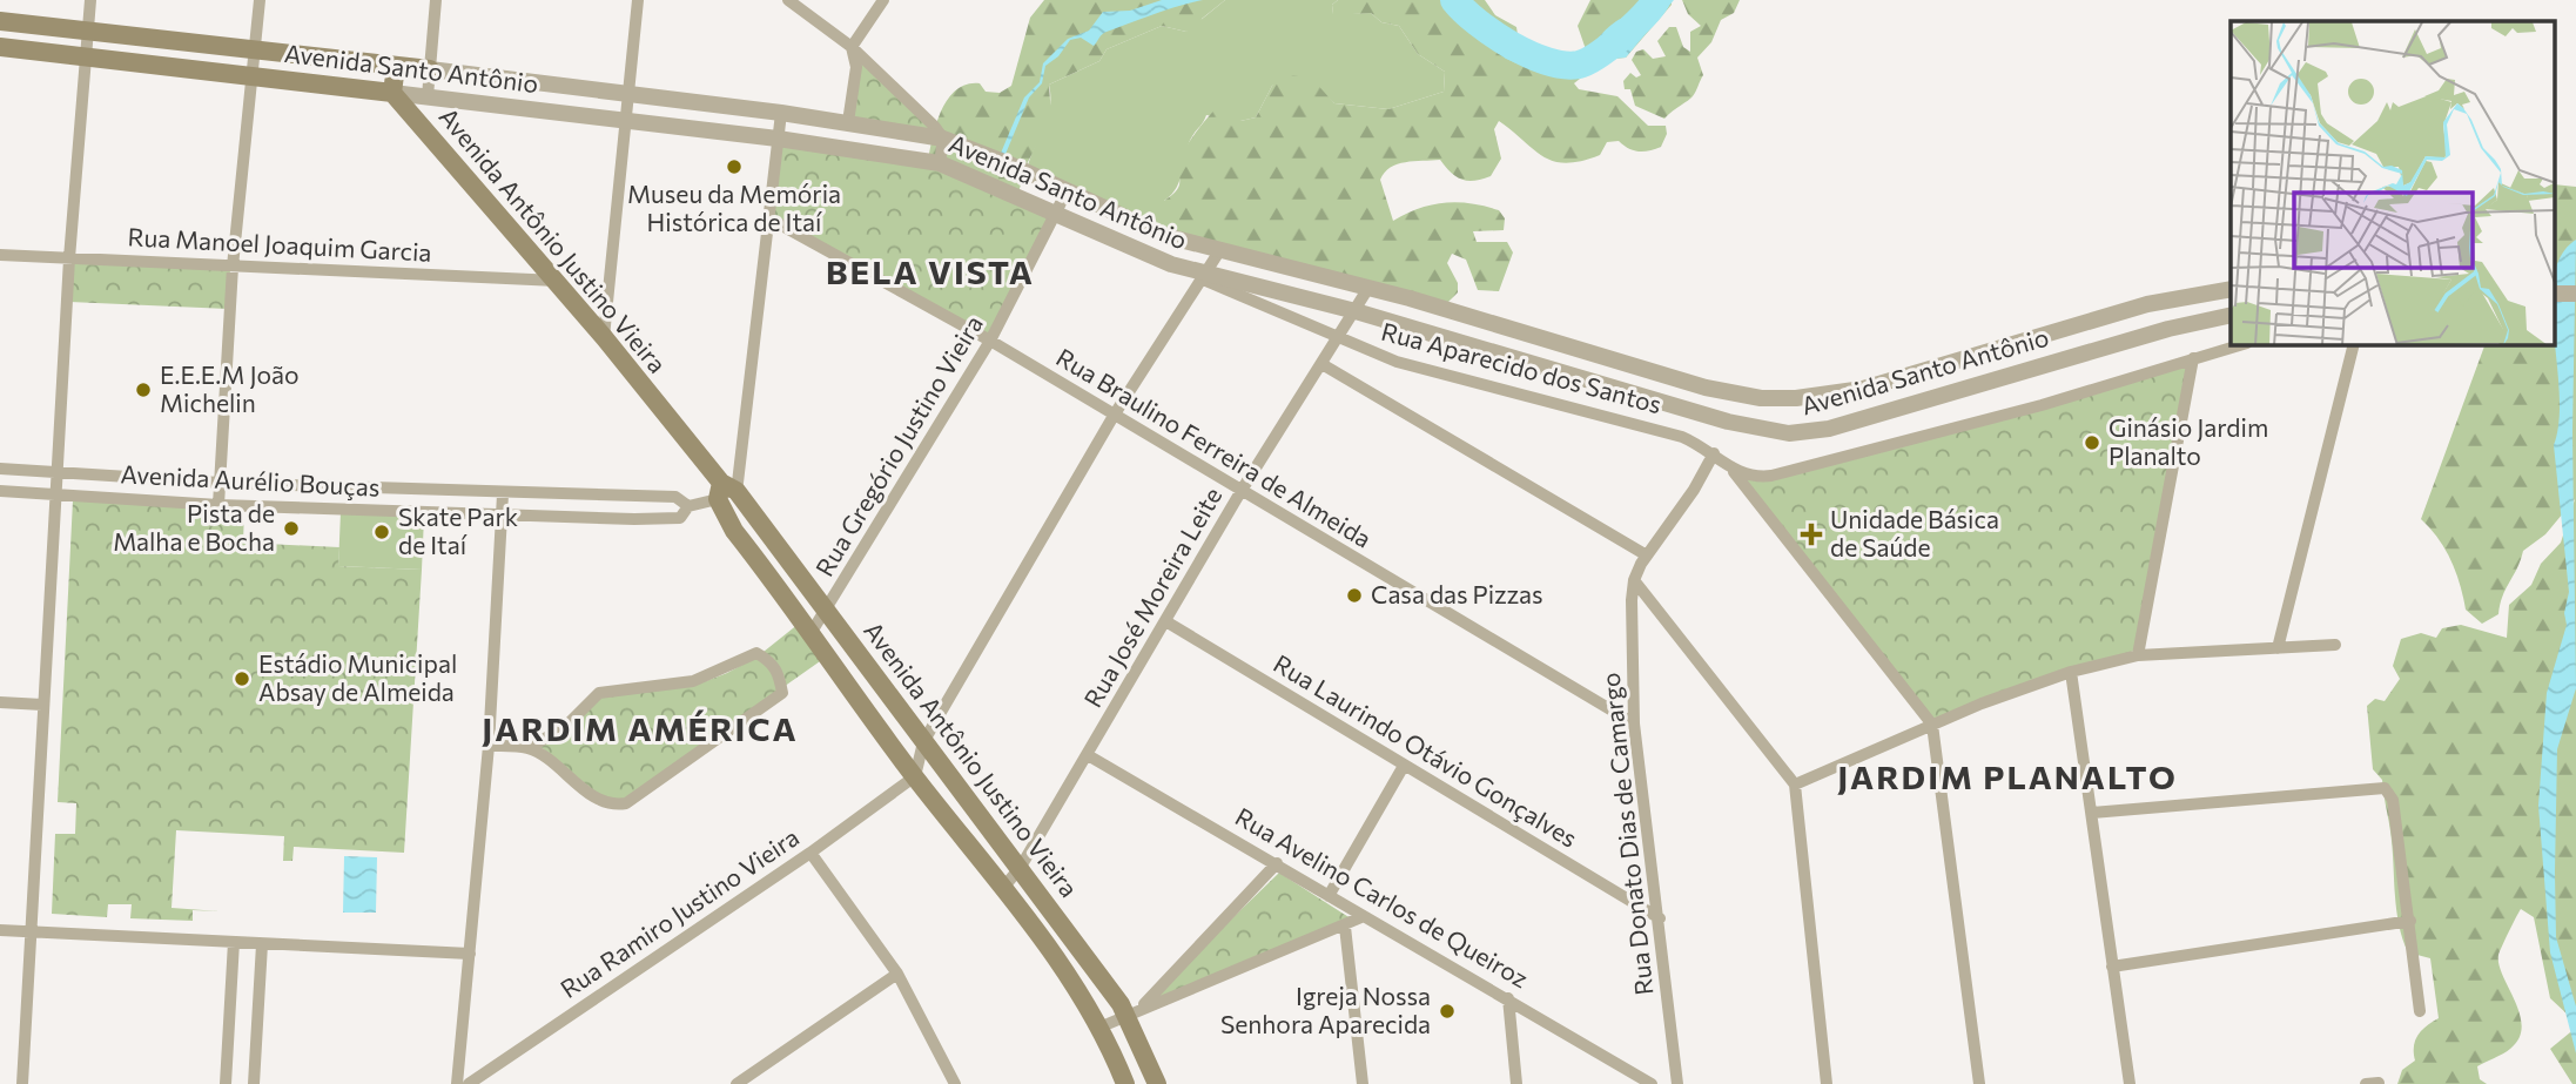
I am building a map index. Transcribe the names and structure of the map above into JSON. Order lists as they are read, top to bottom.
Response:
{
  "streets": {
    "main road": ["Avenida Santo Antônio", "Avenida Antônio Justino Vieira"],
    "street": [
      "Rua Manoel Joaquim Garcia",
      "Rua Aparecido dos Santos",
      "Rua Gregório Justino Vieira",
      "Rua Braulino Ferreira de Almeida",
      "Avenida Aurélio Bouças",
      "Rua José Moreira Leite",
      "Rua Laurindo Otávio Gonçalves",
      "Rua Donato Dias de Camargo",
      "Rua Avelino Carlos de Queiroz",
      "Rua Ramiro Justino Vieira"
    ]
  },
  "crossings": [
    ["Avenida Santo Antônio", "Avenida Antônio Justino Vieira"],
    ["Avenida Santo Antônio", "Rua Aparecido dos Santos"],
    ["Avenida Santo Antônio", "Rua Gregório Justino Vieira"],
    ["Avenida Santo Antônio", "Rua José Moreira Leite"],
    ["Avenida Antônio Justino Vieira", "Rua Manoel Joaquim Garcia"],
    ["Avenida Antônio Justino Vieira", "Rua Gregório Justino Vieira"],
    ["Avenida Antônio Justino Vieira", "Avenida Aurélio Bouças"],
    ["Avenida Antônio Justino Vieira", "Rua José Moreira Leite"],
    ["Avenida Antônio Justino Vieira", "Rua Ramiro Justino Vieira"],
    ["Rua Aparecido dos Santos", "Rua José Moreira Leite"],
    ["Rua Aparecido dos Santos", "Rua Donato Dias de Camargo"],
    ["Rua Gregório Justino Vieira", "Rua Braulino Ferreira de Almeida"],
    ["Rua Braulino Ferreira de Almeida", "Rua José Moreira Leite"],
    ["Rua Braulino Ferreira de Almeida", "Rua Donato Dias de Camargo"],
    ["Rua José Moreira Leite", "Rua Laurindo Otávio Gonçalves"],
    ["Rua José Moreira Leite", "Rua Avelino Carlos de Queiroz"],
    ["Rua Laurindo Otávio Gonçalves", "Rua Donato Dias de Camargo"]
  ],
  "districts": ["BELA VISTA", "JARDIM AMÉRICA", "JARDIM PLANALTO"],
  "places": {
    "other": [
      "Museu da Memória Histórica de Itaí",
      "E.E.E.M João Michelin",
      "Ginásio Jardim Planalto",
      "Pista de Malha e Bocha",
      "Skate Park de Itaí",
      "Casa das Pizzas",
      "Estádio Municipal Absay de Almeida",
      "Igreja Nossa Senhora Aparecida"
    ],
    "health": ["Unidade Básica de Saúde"]
  }
}
